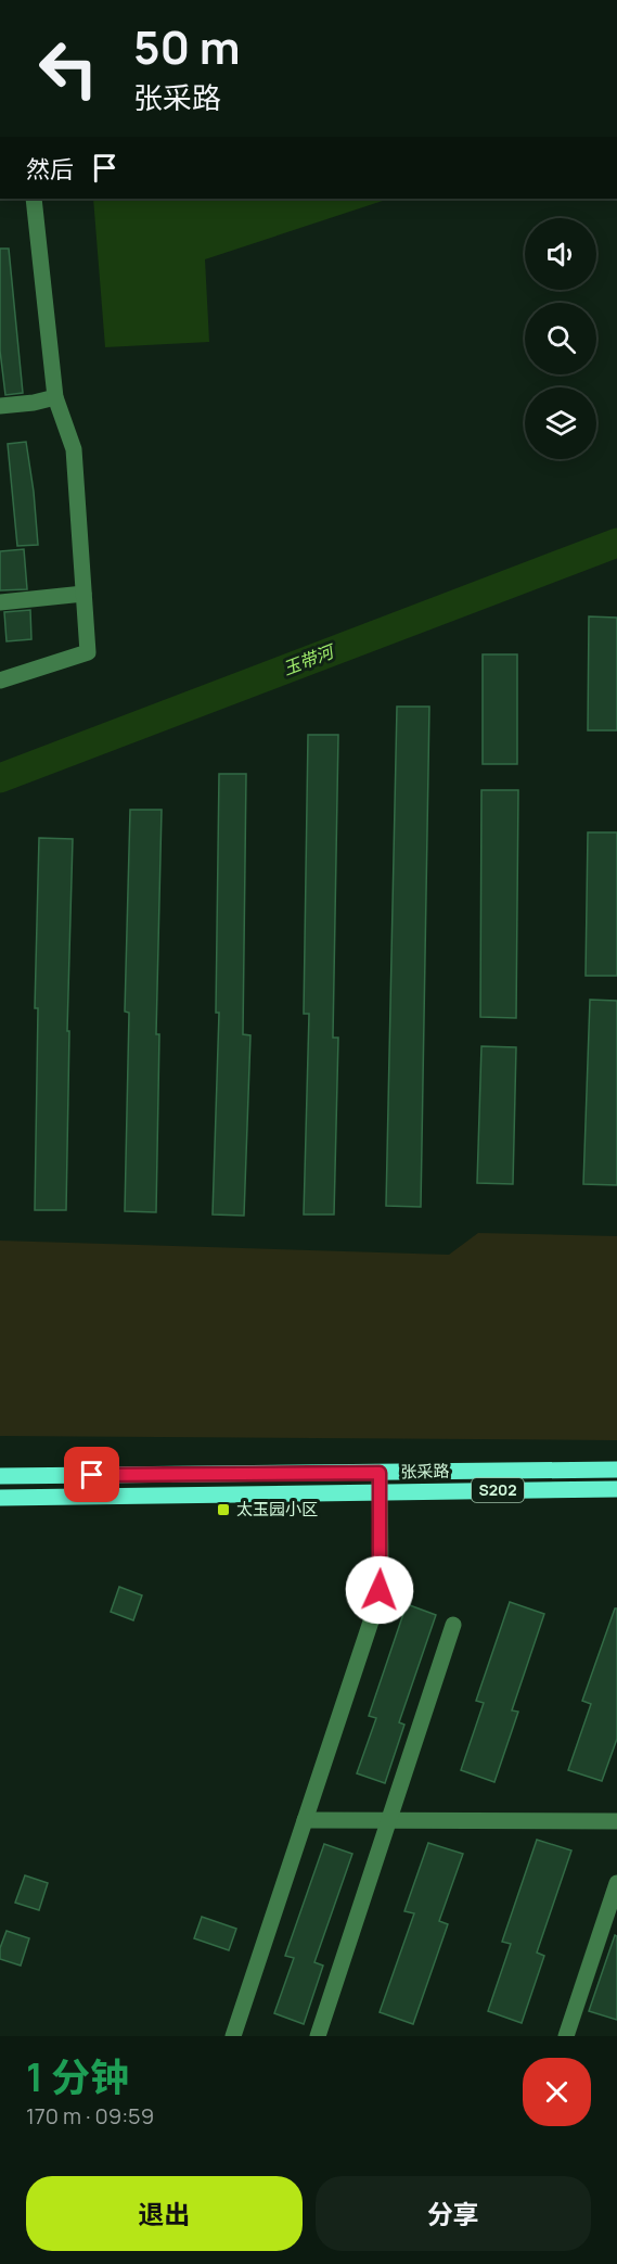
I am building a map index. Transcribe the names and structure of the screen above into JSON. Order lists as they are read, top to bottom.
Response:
{
  "streets": {
    "main road": ["张采路", "S202"]
  },
  "water": ["玉带河"],
  "places": {
    "transit": ["太玉园小区"]
  },
  "page": {
    "turn": ["50 m", "张采路"],
    "then": "然后",
    "heading": ["1 分钟", "170 m · 09:59"],
    "buttons": ["退出", "分享"]
  }
}
